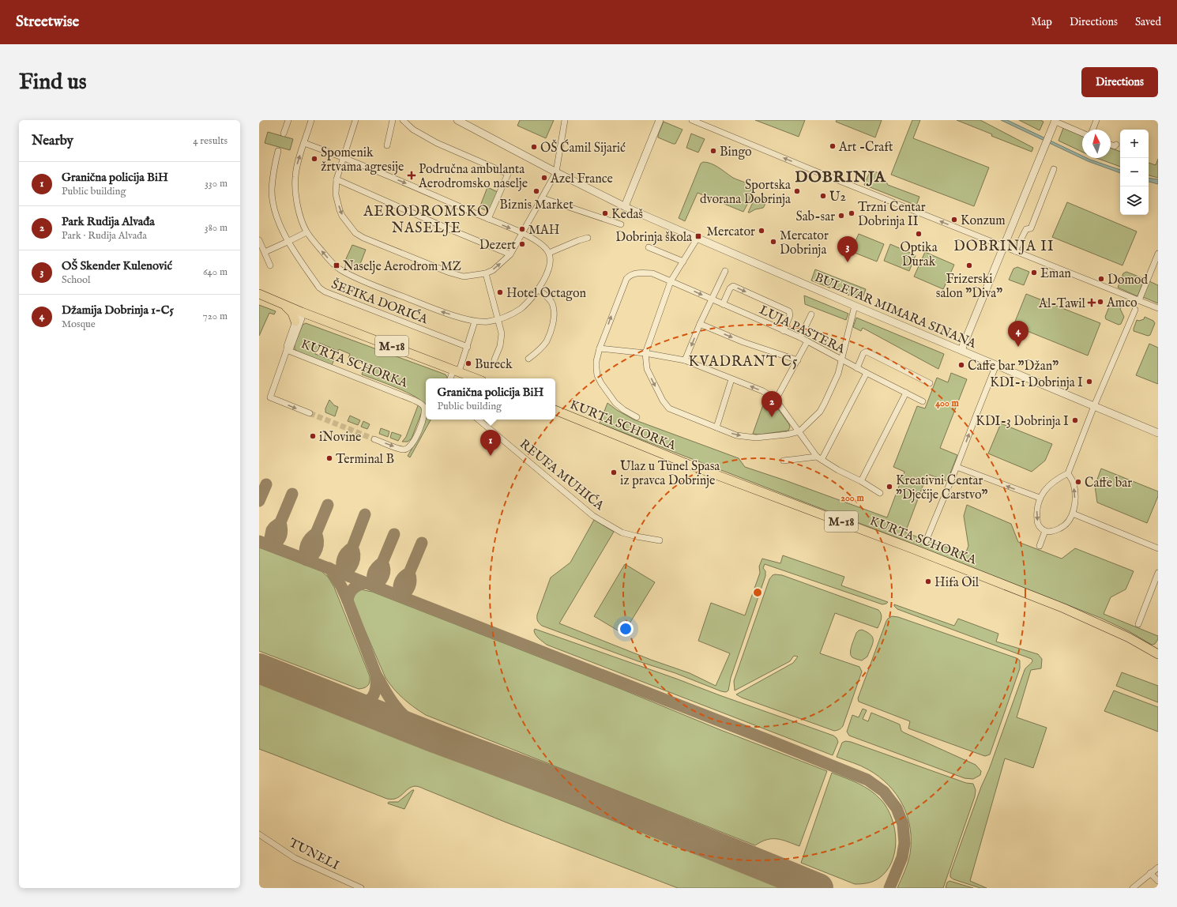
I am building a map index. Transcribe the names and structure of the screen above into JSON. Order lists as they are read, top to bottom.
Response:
{
  "streets": {
    "main road": ["M-18", "KURTA SCHORKA"],
    "street": [
      "ŠEFIKA DORIĆA",
      "BULEVAR MIMARA SINANA",
      "LUJA PASTERA",
      "REUFA MUHIĆA",
      "TUNELI"
    ]
  },
  "districts": [
    "DOBRINJA",
    "AERODROMSKO NASELJE",
    "DOBRINJA II",
    "KVADRANT C5"
  ],
  "places": {
    "other": [
      "Art -Craft",
      "OŠ Ćamil Sijarić",
      "Bingo",
      "Spomenik žrtvama agresije",
      "Azel France",
      "Biznis Market",
      "Sportska dvorana Dobrinja",
      "U2",
      "Kedaš",
      "Trzni Centar Dobrinja II",
      "Sab-sar",
      "Konzum",
      "MAH",
      "Mercator",
      "Optika Durak",
      "Mercator Dobrinja",
      "Dezert",
      "Frizerski salon \"Diva\"",
      "Eman",
      "Domod",
      "Hotel Octagon",
      "Amco",
      "Bureck",
      "Caffe bar \"Džan\"",
      "KDI-1 Dobrinja I",
      "KDI-3 Dobrinja I",
      "iNovine",
      "Terminal B",
      "Ulaz u Tunel Spasa iz pravca Dobrinje",
      "Caffe bar",
      "Kreativni Centar \"Dječije Carstvo\"",
      "Hifa Oil"
    ],
    "health": ["Područna ambulanta Aerodromsko naselje", "Al-Tawil"],
    "transit": ["Dobrinja škola", "Naselje Aerodrom MZ"]
  },
  "north": "top",
  "page": {
    "header": "Streetwise",
    "nav": ["Map", "Directions", "Saved"],
    "buttons": "Directions",
    "title": "Find us",
    "heading": ["Nearby", "4 results"],
    "map_buttons": ["+", "−"],
    "list": [
      {
        "mark": "1",
        "name": "Granična policija BiH",
        "note": "Public building",
        "value": "330 m"
      },
      {
        "mark": "2",
        "name": "Park Rudija Alvađa",
        "note": "Park · Rudija Alvađa",
        "value": "380 m"
      },
      {
        "mark": "3",
        "name": "OŠ Skender Kulenović",
        "note": "School",
        "value": "640 m"
      },
      {
        "mark": "4",
        "name": "Džamija Dobrinja 1-C5",
        "note": "Mosque",
        "value": "720 m"
      }
    ],
    "pins": [
      "3",
      "4",
      "2",
      "1"
    ],
    "popup": ["Granična policija BiH", "Public building"]
  },
  "rings": ["400 m", "200 m"]
}
